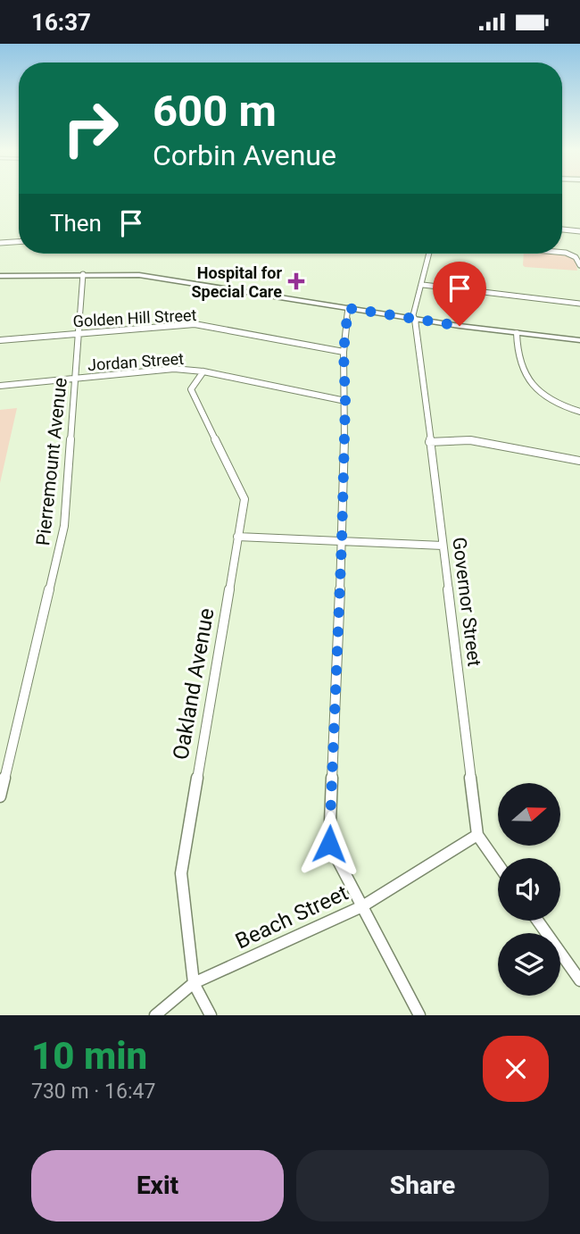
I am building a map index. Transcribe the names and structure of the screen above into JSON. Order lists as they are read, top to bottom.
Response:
{
  "streets": {
    "street": [
      "Golden Hill Street",
      "Jordan Street",
      "Pierremount Avenue",
      "Governor Street",
      "Oakland Avenue",
      "Beach Street"
    ]
  },
  "crossings": [
    ["Golden Hill Street", "Pierremount Avenue"],
    ["Jordan Street", "Pierremount Avenue"],
    ["Jordan Street", "Oakland Avenue"],
    ["Governor Street", "Beach Street"],
    ["Oakland Avenue", "Beach Street"]
  ],
  "places": {
    "health": ["Hospital for Special Care"]
  },
  "north": "right",
  "page": {
    "status": "16:37",
    "turn": ["600 m", "Corbin Avenue"],
    "then": "Then",
    "heading": ["10 min", "730 m · 16:47"],
    "buttons": ["Exit", "Share"]
  }
}
